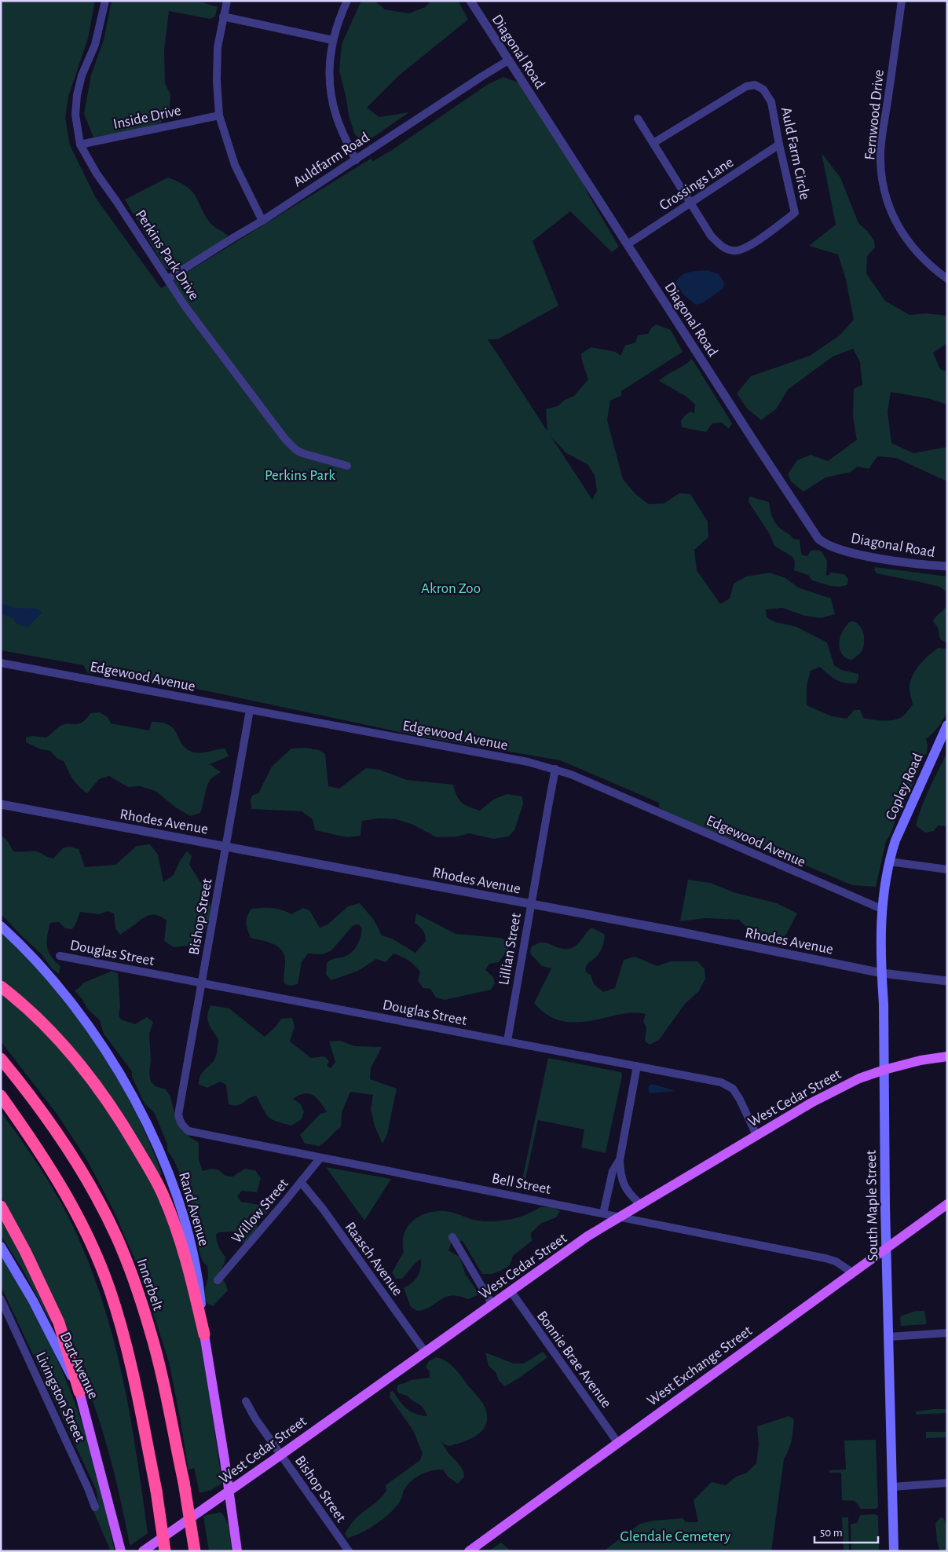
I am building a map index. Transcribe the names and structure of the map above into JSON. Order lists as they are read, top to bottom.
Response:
{
  "streets": {
    "highway": ["Innerbelt"],
    "main road": [
      "Copley Road",
      "West Cedar Street",
      "South Maple Street",
      "Rand Avenue",
      "Dart Avenue",
      "West Exchange Street"
    ],
    "street": [
      "Diagonal Road",
      "Fernwood Drive",
      "Inside Drive",
      "Auld Farm Circle",
      "Auldfarm Road",
      "Crossings Lane",
      "Perkins Park Drive",
      "Edgewood Avenue",
      "Rhodes Avenue",
      "Bishop Street",
      "Lillian Street",
      "Douglas Street",
      "Bell Street",
      "Willow Street",
      "Raasch Avenue",
      "Bonnie Brae Avenue",
      "Livingston Street"
    ]
  },
  "crossings": [
    ["Diagonal Road", "Auldfarm Road"],
    ["Diagonal Road", "Crossings Lane"],
    ["Inside Drive", "Perkins Park Drive"],
    ["Auld Farm Circle", "Crossings Lane"],
    ["Auldfarm Road", "Perkins Park Drive"],
    ["Edgewood Avenue", "Bishop Street"],
    ["Edgewood Avenue", "Lillian Street"],
    ["Edgewood Avenue", "South Maple Street"],
    ["Copley Road", "South Maple Street"],
    ["Rhodes Avenue", "Bishop Street"],
    ["Rhodes Avenue", "Lillian Street"],
    ["Rhodes Avenue", "South Maple Street"],
    ["Bishop Street", "Douglas Street"],
    ["Bishop Street", "West Cedar Street"],
    ["Bishop Street", "Bell Street"],
    ["Lillian Street", "Douglas Street"],
    ["Douglas Street", "West Cedar Street"],
    ["West Cedar Street", "Bell Street"],
    ["West Cedar Street", "South Maple Street"],
    ["West Cedar Street", "Rand Avenue"],
    ["West Cedar Street", "Raasch Avenue"],
    ["West Cedar Street", "Bonnie Brae Avenue"],
    ["Bell Street", "Willow Street"],
    ["Bell Street", "West Exchange Street"],
    ["South Maple Street", "West Exchange Street"],
    ["Willow Street", "Raasch Avenue"],
    ["Bonnie Brae Avenue", "West Exchange Street"]
  ],
  "parks": ["Perkins Park", "Akron Zoo", "Glendale Cemetery"],
  "scale_bar": "50 m"
}
